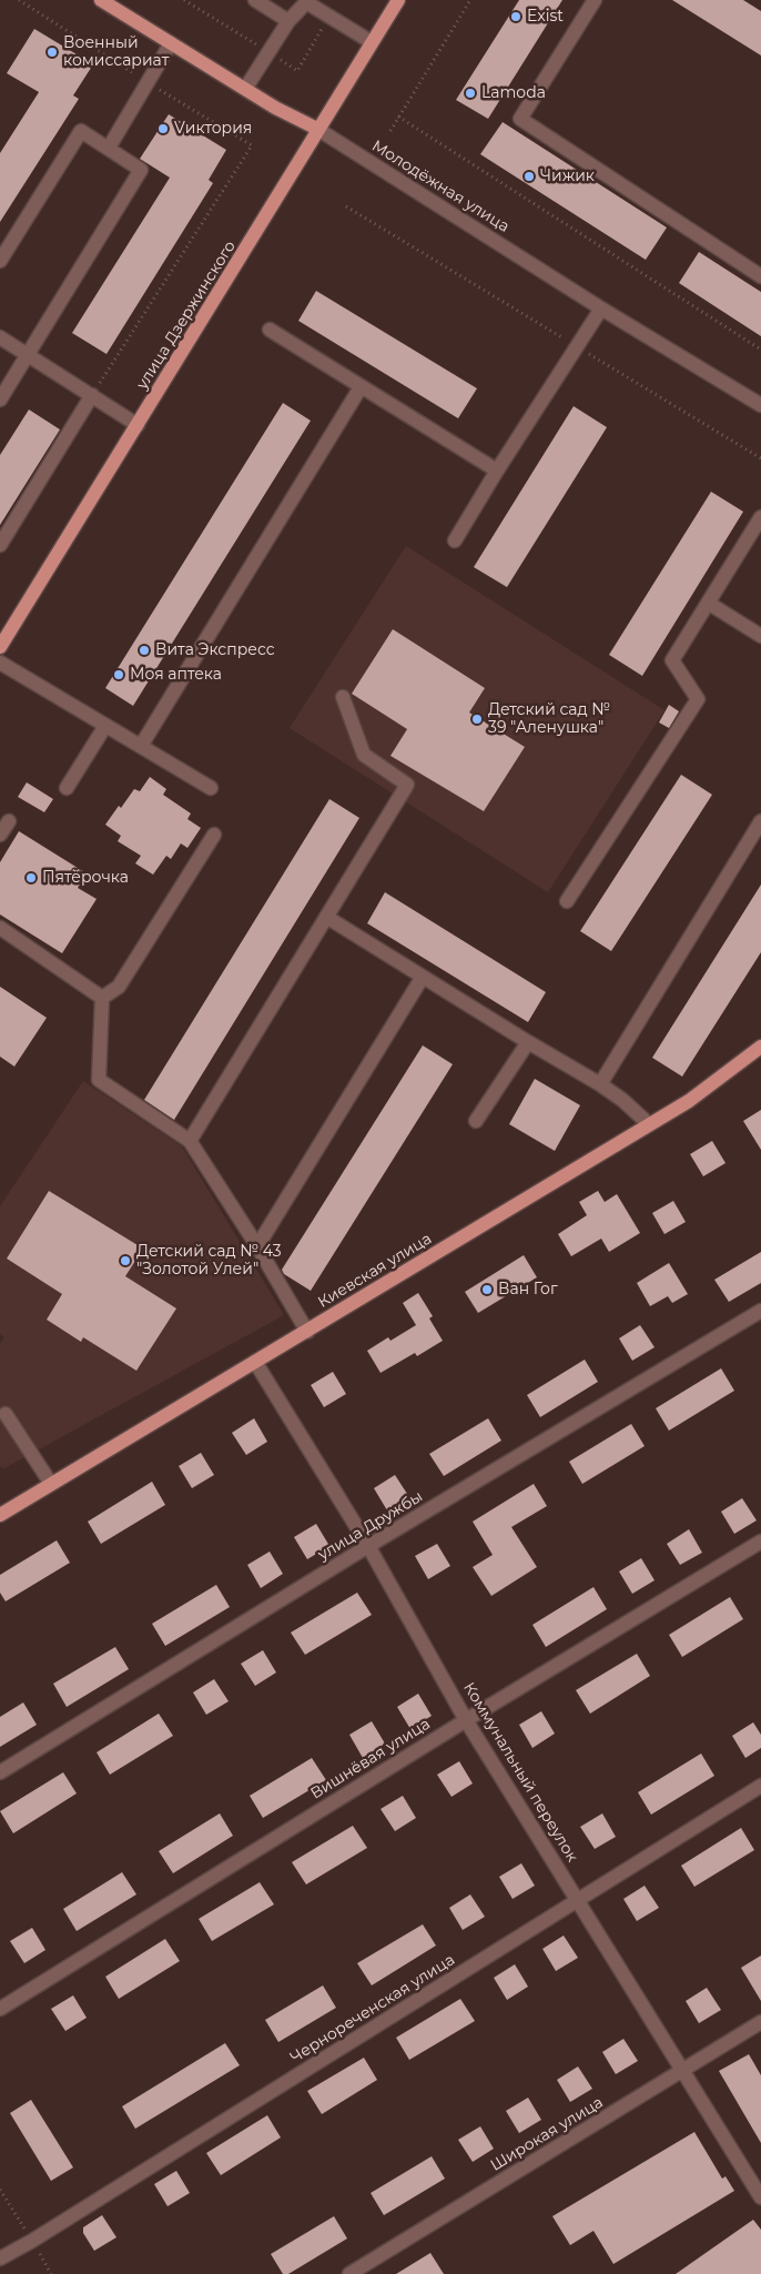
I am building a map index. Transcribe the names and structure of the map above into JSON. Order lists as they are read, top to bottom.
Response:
{
  "streets": {
    "main road": ["Молодёжная улица", "улица Дзержинского", "Киевская улица"],
    "street": [
      "улица Дружбы",
      "Вишнёвая улица",
      "Коммунальный переулок",
      "Чернореченская улица",
      "Широкая улица"
    ]
  },
  "crossings": [
    ["Молодёжная улица", "улица Дзержинского"],
    ["Киевская улица", "Коммунальный переулок"],
    ["улица Дружбы", "Коммунальный переулок"],
    ["Вишнёвая улица", "Коммунальный переулок"],
    ["Коммунальный переулок", "Чернореченская улица"],
    ["Коммунальный переулок", "Широкая улица"]
  ],
  "places": [
    "Exist",
    "Военный комиссариат",
    "Lamoda",
    "Vиктория",
    "Чижик",
    "Вита Экспресс",
    "Моя аптека",
    "Детский сад № 39 \"Аленушка\"",
    "Пятёрочка",
    "Детский сад № 43 \"Золотой Улей\"",
    "Ван Гог"
  ]
}
